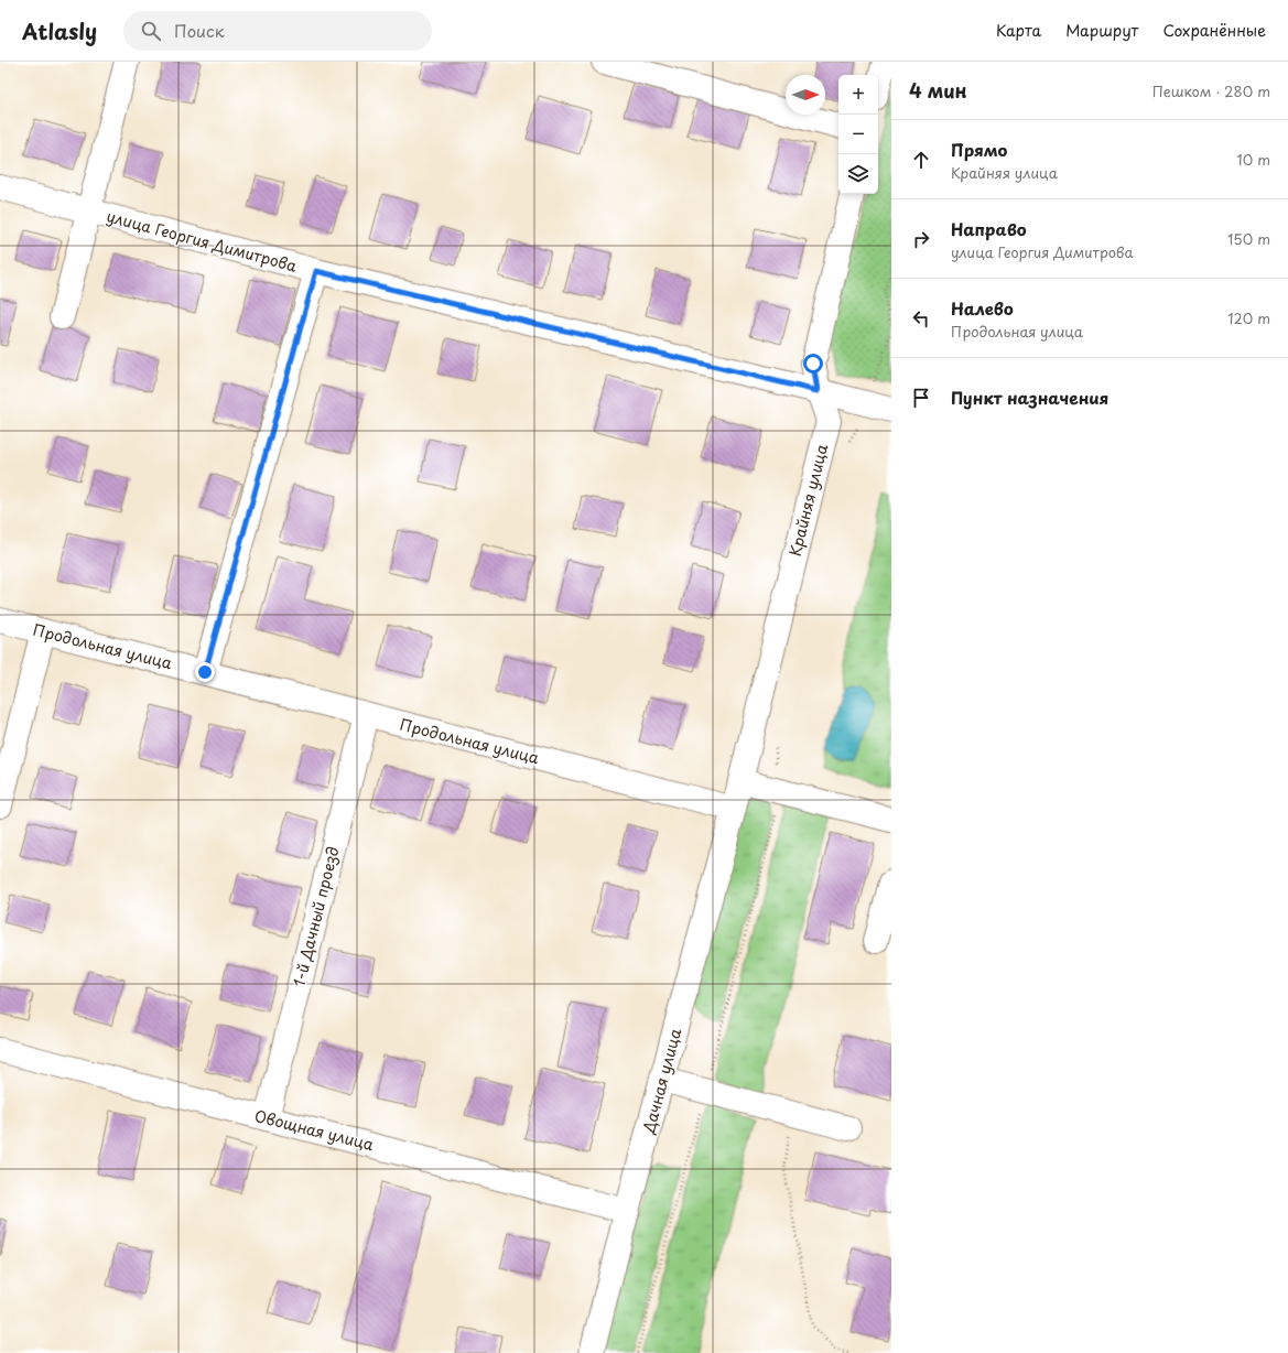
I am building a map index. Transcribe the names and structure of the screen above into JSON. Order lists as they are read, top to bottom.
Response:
{
  "streets": {
    "street": [
      "улица Георгия Димитрова",
      "Крайняя улица",
      "Продольная улица",
      "1-й Дачный проезд",
      "Дачная улица",
      "Овощная улица"
    ]
  },
  "crossings": [
    ["улица Георгия Димитрова", "Крайняя улица"],
    ["Крайняя улица", "Продольная улица"],
    ["Крайняя улица", "Дачная улица"],
    ["Продольная улица", "1-й Дачный проезд"],
    ["Продольная улица", "Дачная улица"],
    ["1-й Дачный проезд", "Овощная улица"],
    ["Дачная улица", "Овощная улица"]
  ],
  "north": "right",
  "page": {
    "header": "Atlasly",
    "search": "Поиск",
    "nav": ["Карта", "Маршрут", "Сохранённые"],
    "heading": ["4 мин", "Пешком · 280 m"],
    "map_buttons": ["+", "−"],
    "list": [
      ["Прямо", "Крайняя улица", "10 m"],
      ["Направо", "улица Георгия Димитрова", "150 m"],
      ["Налево", "Продольная улица", "120 m"],
      "Пункт назначения"
    ]
  }
}
